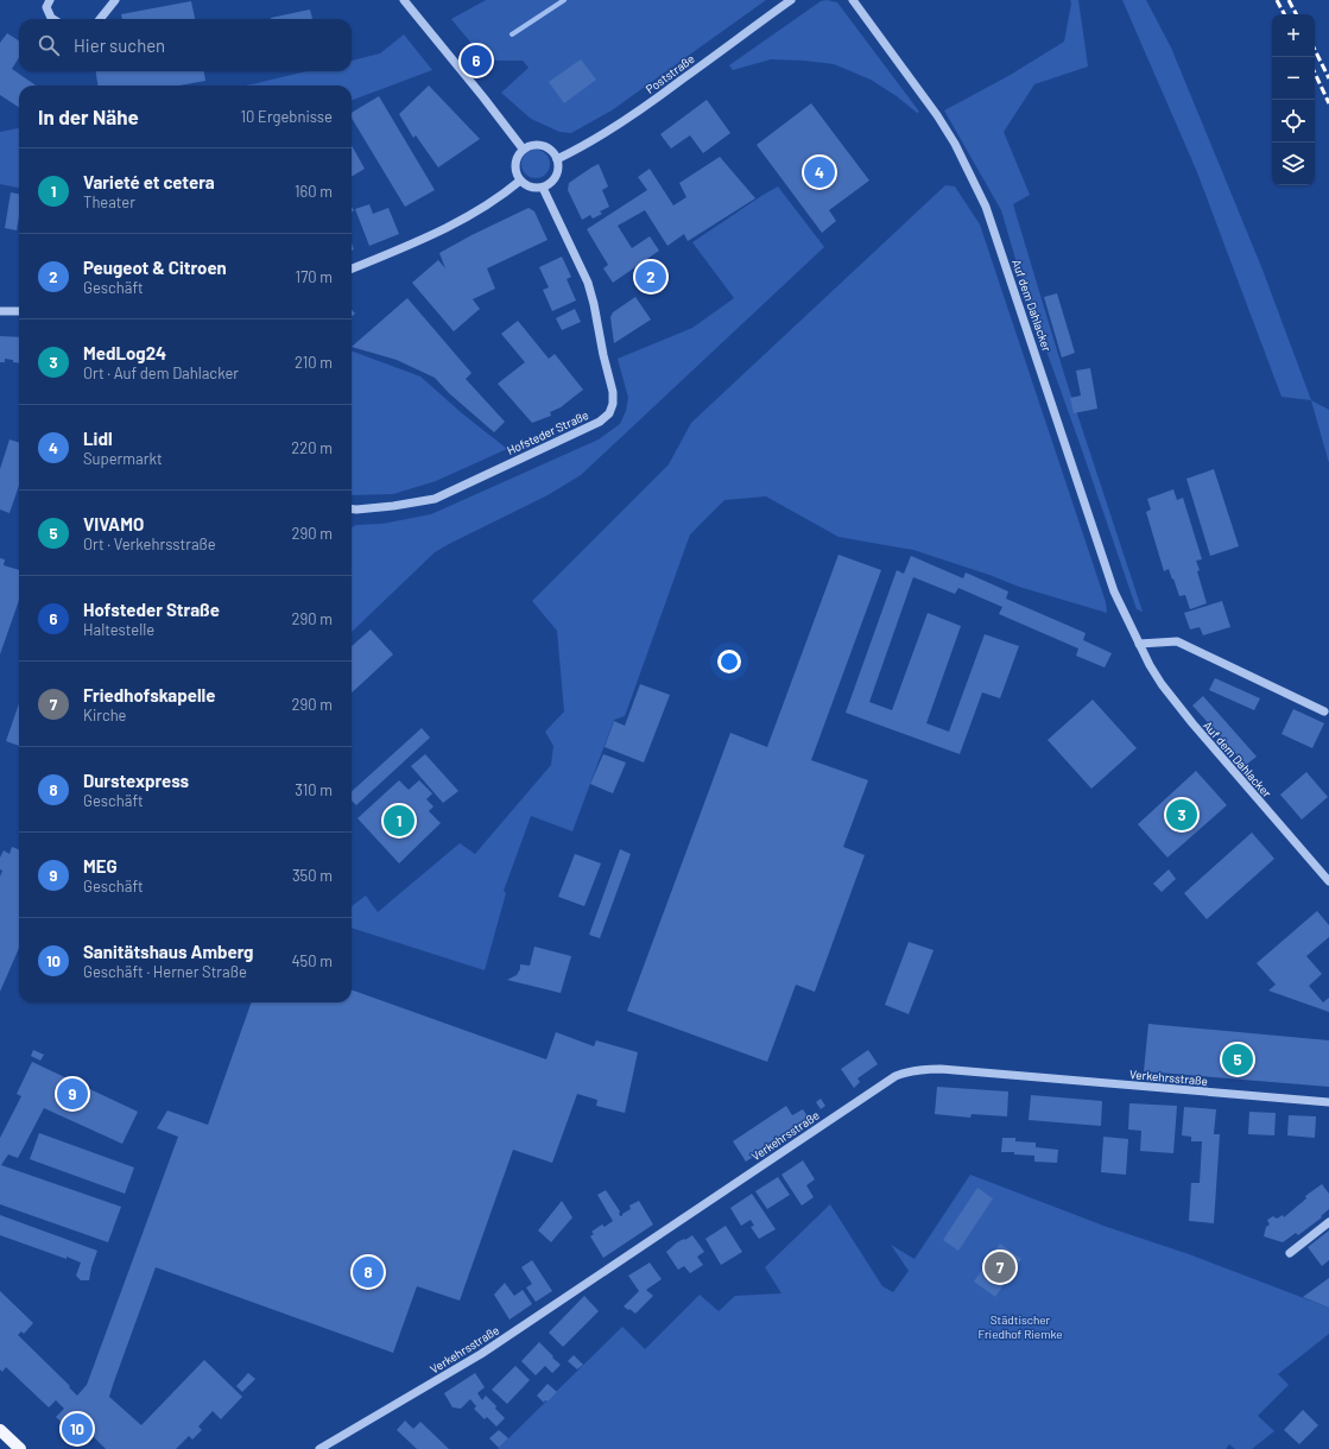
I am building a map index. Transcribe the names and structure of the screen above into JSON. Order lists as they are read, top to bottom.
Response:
{
  "streets": {
    "street": [
      "Poststraße",
      "Auf dem Dahlacker",
      "Hofsteder Straße",
      "Verkehrsstraße"
    ]
  },
  "crossings": [
    ["Poststraße", "Hofsteder Straße"]
  ],
  "parks": ["Städtischer Friedhof Riemke"],
  "page": {
    "map_buttons": ["+", "−"],
    "search": "Hier suchen",
    "pins": [
      "6",
      "4",
      "2",
      "3",
      "1",
      "5",
      "9",
      "7",
      "8",
      "10"
    ],
    "heading": ["In der Nähe", "10 Ergebnisse"],
    "list": [
      {
        "mark": "1",
        "name": "Varieté et cetera",
        "note": "Theater",
        "value": "160 m"
      },
      {
        "mark": "2",
        "name": "Peugeot & Citroen",
        "note": "Geschäft",
        "value": "170 m"
      },
      {
        "mark": "3",
        "name": "MedLog24",
        "note": "Ort · Auf dem Dahlacker",
        "value": "210 m"
      },
      {
        "mark": "4",
        "name": "Lidl",
        "note": "Supermarkt",
        "value": "220 m"
      },
      {
        "mark": "5",
        "name": "VIVAMO",
        "note": "Ort · Verkehrsstraße",
        "value": "290 m"
      },
      {
        "mark": "6",
        "name": "Hofsteder Straße",
        "note": "Haltestelle",
        "value": "290 m"
      },
      {
        "mark": "7",
        "name": "Friedhofskapelle",
        "note": "Kirche",
        "value": "290 m"
      },
      {
        "mark": "8",
        "name": "Durstexpress",
        "note": "Geschäft",
        "value": "310 m"
      },
      {
        "mark": "9",
        "name": "MEG",
        "note": "Geschäft",
        "value": "350 m"
      },
      {
        "mark": "10",
        "name": "Sanitätshaus Amberg",
        "note": "Geschäft · Herner Straße",
        "value": "450 m"
      }
    ]
  }
}
